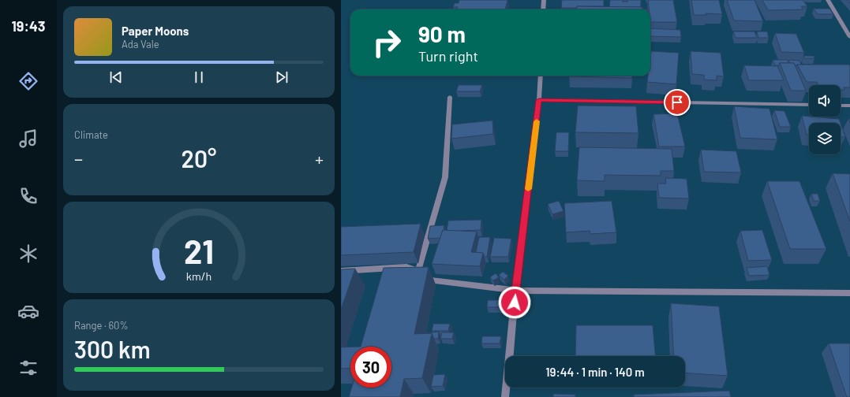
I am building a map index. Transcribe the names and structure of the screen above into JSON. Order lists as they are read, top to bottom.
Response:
{
  "page": {
    "tabs": "19:43",
    "turn": ["90 m", "Turn right"],
    "song": ["Paper Moons", "Ada Vale"],
    "tile": [
      "Climate",
      ["Range · 60%", "300 km"]
    ],
    "heat": ["−", "20°", "+"],
    "limit": "30",
    "trip": "19:44 · 1 min · 140 m",
    "gauge": ["21", "km/h"]
  }
}
